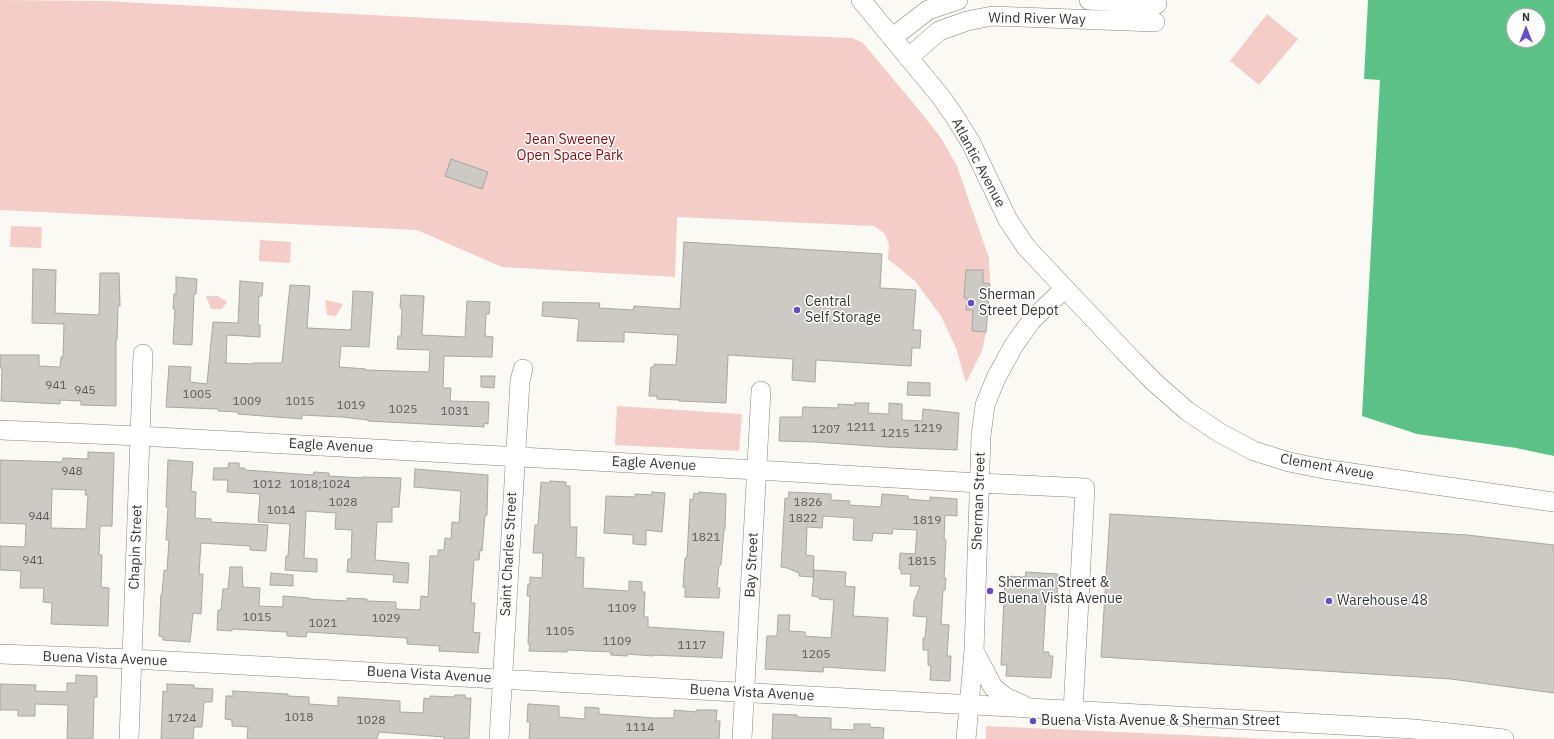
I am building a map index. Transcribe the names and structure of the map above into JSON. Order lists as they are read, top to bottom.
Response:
{
  "streets": {
    "street": [
      "Wind River Way",
      "Atlantic Avenue",
      "Eagle Avenue",
      "Clement Aveue",
      "Sherman Street",
      "Chapin Street",
      "Saint Charles Street",
      "Bay Street",
      "Buena Vista Avenue"
    ]
  },
  "crossings": [
    ["Wind River Way", "Atlantic Avenue"],
    ["Atlantic Avenue", "Clement Aveue"],
    ["Atlantic Avenue", "Sherman Street"],
    ["Eagle Avenue", "Sherman Street"],
    ["Eagle Avenue", "Chapin Street"],
    ["Eagle Avenue", "Saint Charles Street"],
    ["Eagle Avenue", "Bay Street"],
    ["Eagle Avenue", "Buena Vista Avenue"],
    ["Clement Aveue", "Sherman Street"],
    ["Sherman Street", "Buena Vista Avenue"],
    ["Chapin Street", "Buena Vista Avenue"],
    ["Saint Charles Street", "Buena Vista Avenue"],
    ["Bay Street", "Buena Vista Avenue"]
  ],
  "parks": ["Jean Sweeney Open Space Park"],
  "places": [
    "Sherman Street Depot",
    "Central Self Storage",
    "Sherman Street & Buena Vista Avenue",
    "Warehouse 48",
    "Buena Vista Avenue & Sherman Street"
  ],
  "house_numbers": [
    "941",
    "945",
    "1005",
    "1009",
    "1015",
    "1019",
    "1025",
    "1031",
    "1211",
    "1219",
    "1207",
    "1215",
    "948",
    "1012",
    "1018;1024",
    "1028",
    "1826",
    "1014",
    "944",
    "1822",
    "1819",
    "1821",
    "941",
    "1815",
    "1109",
    "1015",
    "1029",
    "1021",
    "1105",
    "1109",
    "1117",
    "1205",
    "1018",
    "1724",
    "1028",
    "1114"
  ],
  "north": "top"
}
